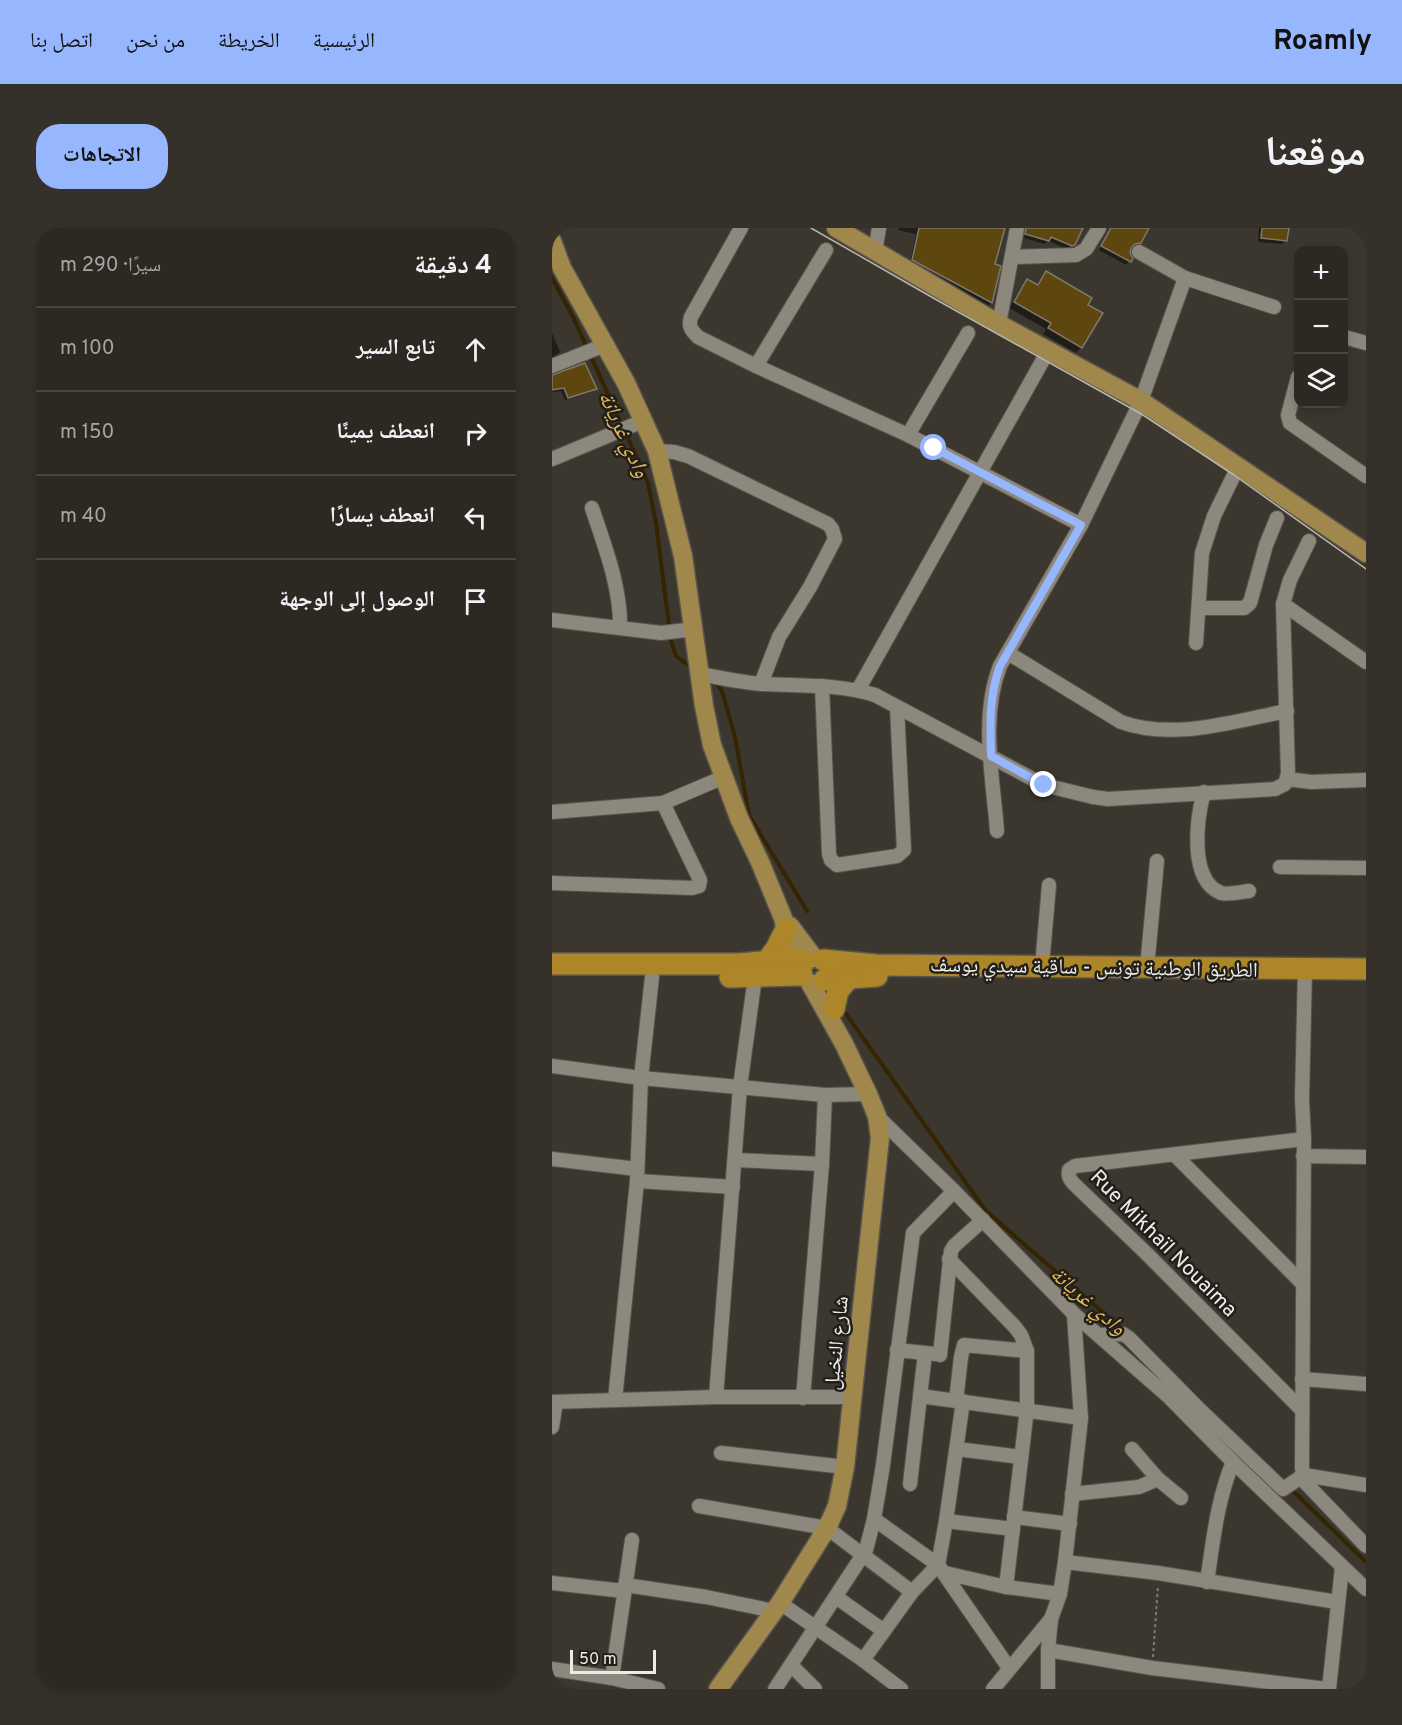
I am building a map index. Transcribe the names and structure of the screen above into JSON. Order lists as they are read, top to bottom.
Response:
{
  "streets": {
    "highway": ["الطريق الوطنية تونس - ساقية سيدي يوسف"],
    "main road": ["شارع النخيل"],
    "street": ["Rue Mikhaïl Nouaima"]
  },
  "crossings": [
    ["الطريق الوطنية تونس - ساقية سيدي يوسف", "شارع النخيل"]
  ],
  "water": ["وادي غريانة"],
  "scale_bar": "50 m",
  "page": {
    "header": "Roamly",
    "nav": [
      "الرئيسية",
      "الخريطة",
      "من نحن",
      "اتصل بنا"
    ],
    "title": "موقعنا",
    "buttons": "الاتجاهات",
    "heading": ["4 دقيقة", "سيرًا · 290 m"],
    "map_buttons": ["+", "−"],
    "list": [
      ["تابع السير", "100 m"],
      ["انعطف يمينًا", "150 m"],
      ["انعطف يسارًا", "40 m"],
      "الوصول إلى الوجهة"
    ],
    "scale": "50 m"
  }
}
